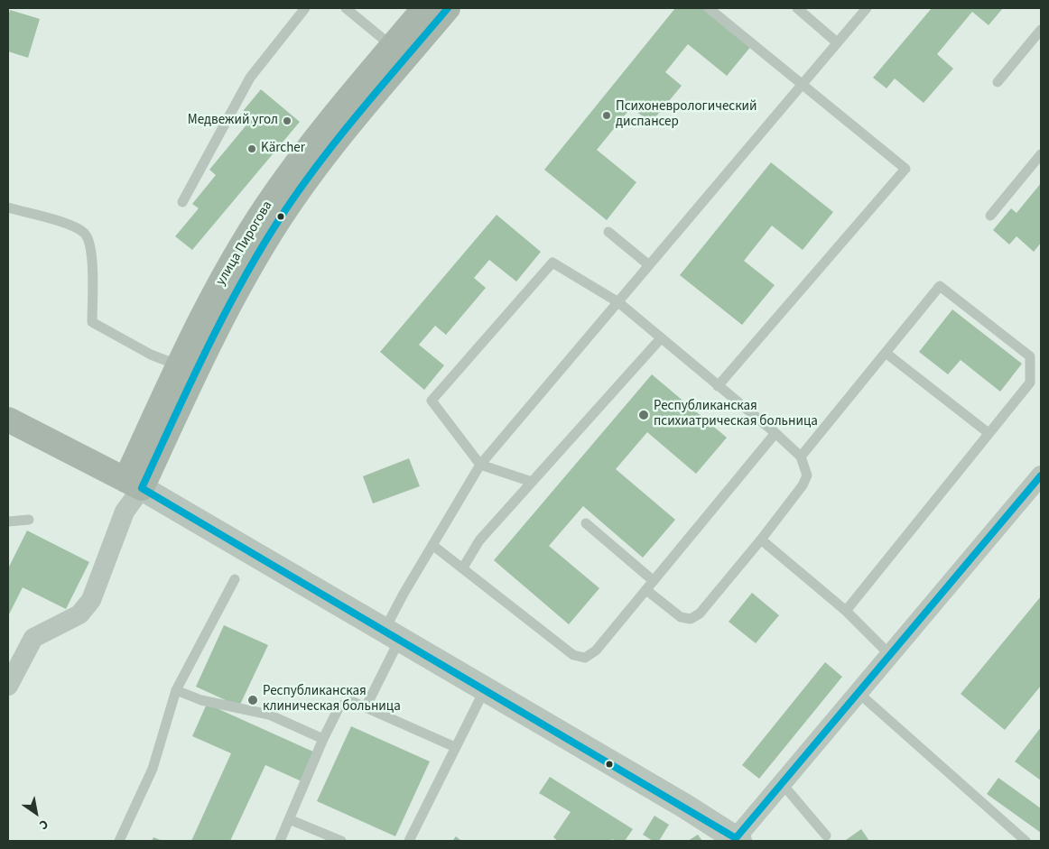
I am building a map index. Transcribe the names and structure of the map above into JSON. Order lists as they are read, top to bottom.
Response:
{
  "streets": {
    "main road": ["улица Пирогова"]
  },
  "places": [
    "Психоневрологический диспансер",
    "Медвежий угол",
    "Kärcher",
    "Республиканская психиатрическая больница",
    "Республиканская клиническая больница"
  ],
  "north": "bottom right"
}
